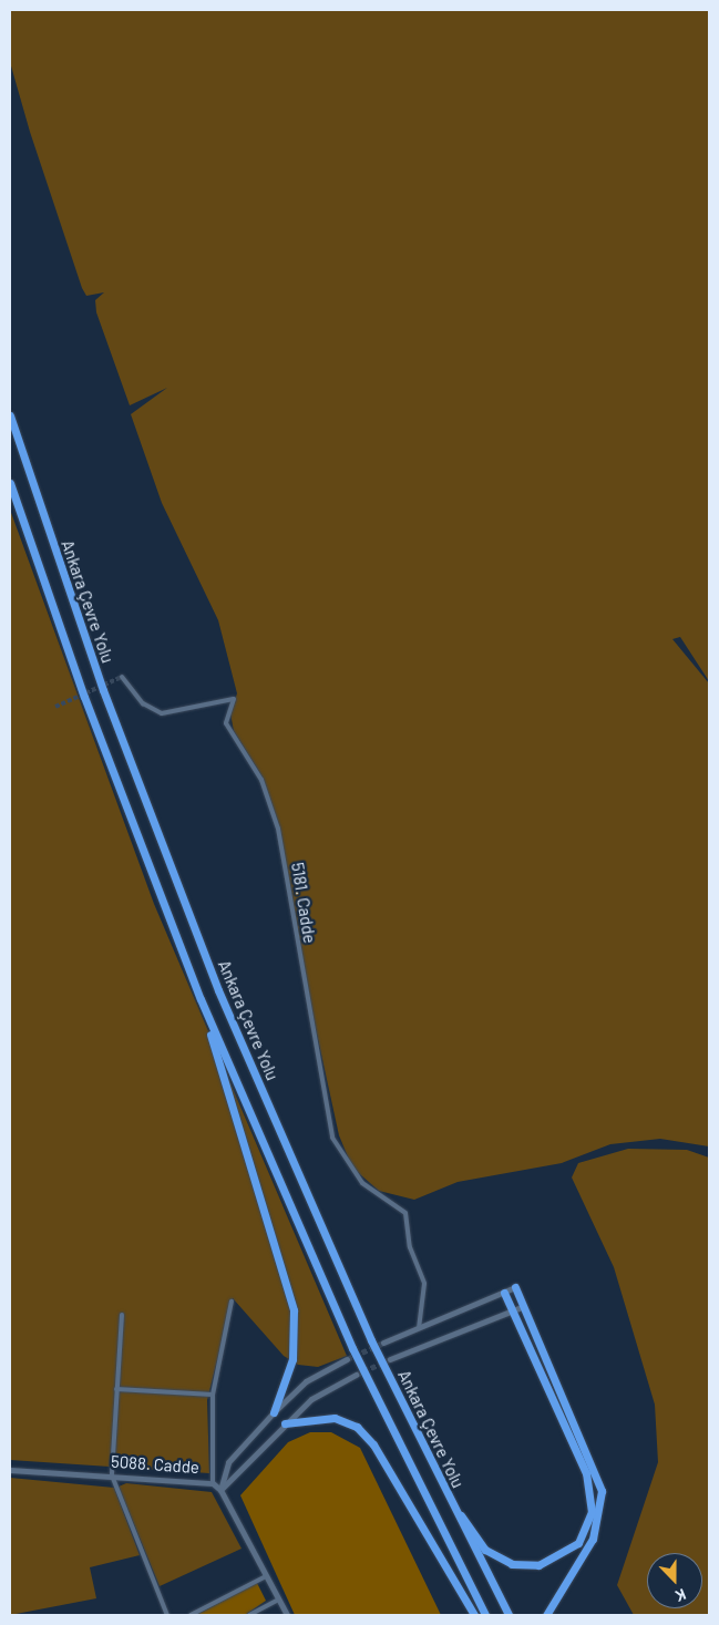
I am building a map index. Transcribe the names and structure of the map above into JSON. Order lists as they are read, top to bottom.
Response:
{
  "streets": {
    "highway": ["Ankara Çevre Yolu"],
    "street": ["5181. Cadde", "5088. Cadde"]
  },
  "north": "bottom"
}
